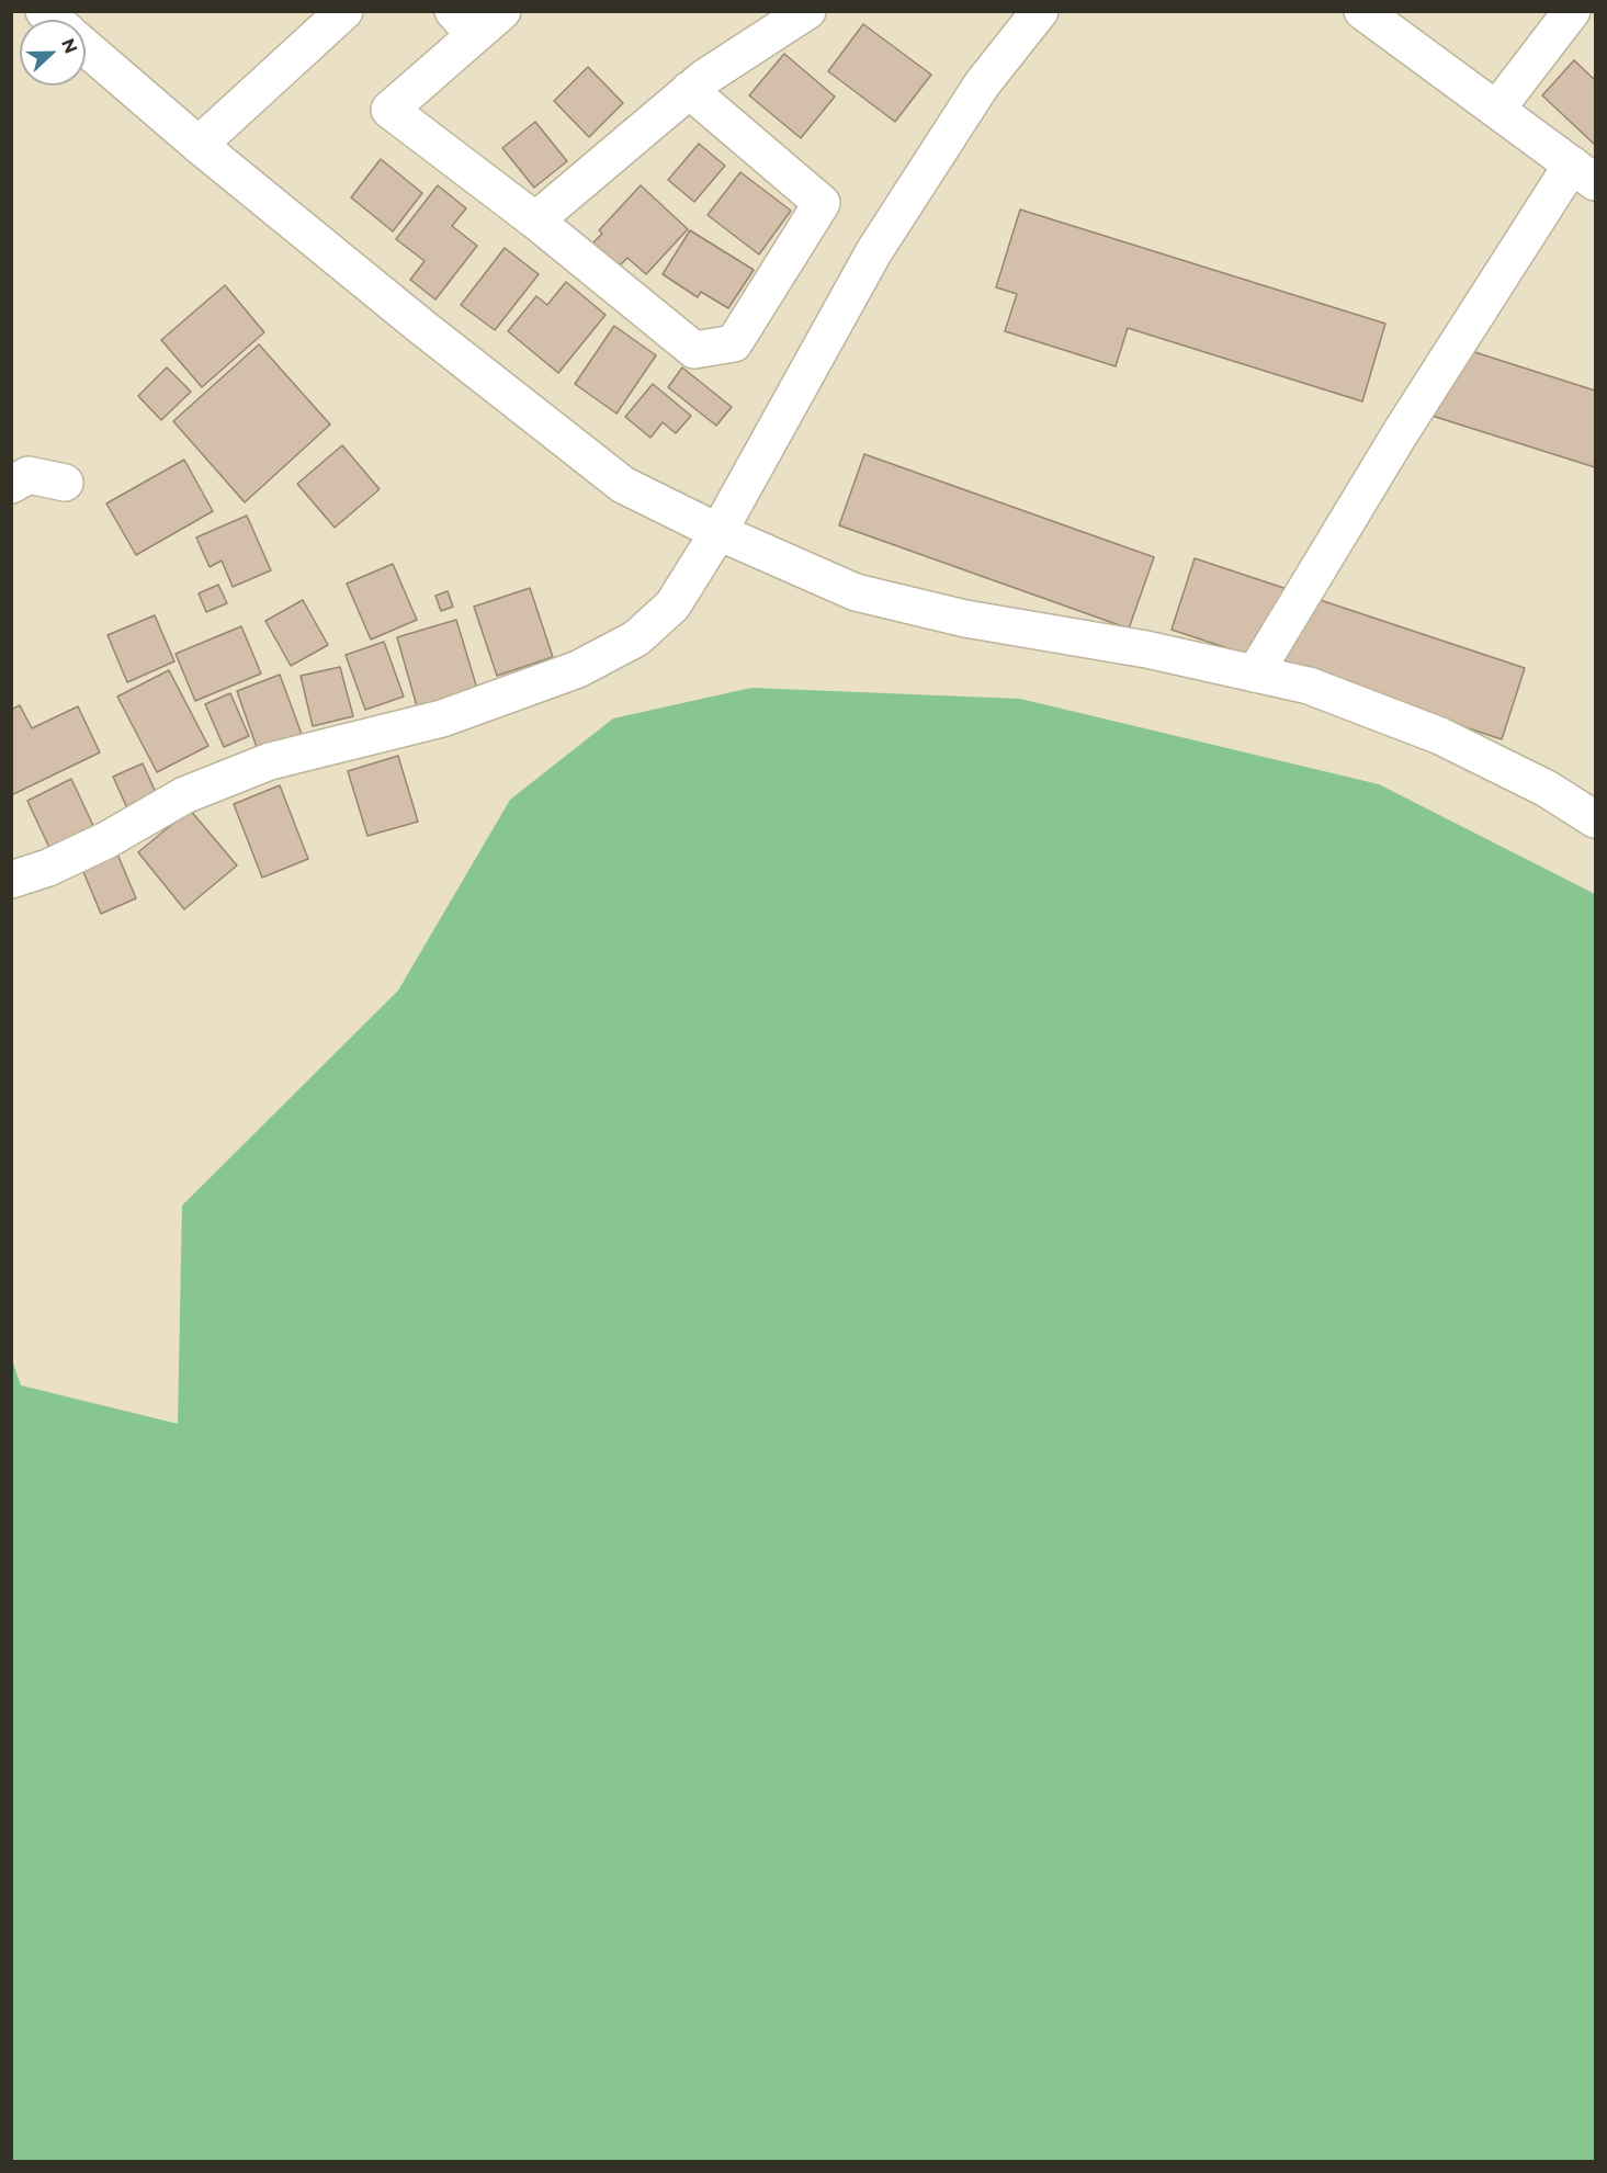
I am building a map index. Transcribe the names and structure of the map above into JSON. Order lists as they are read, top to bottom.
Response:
{
  "north": "right"
}
